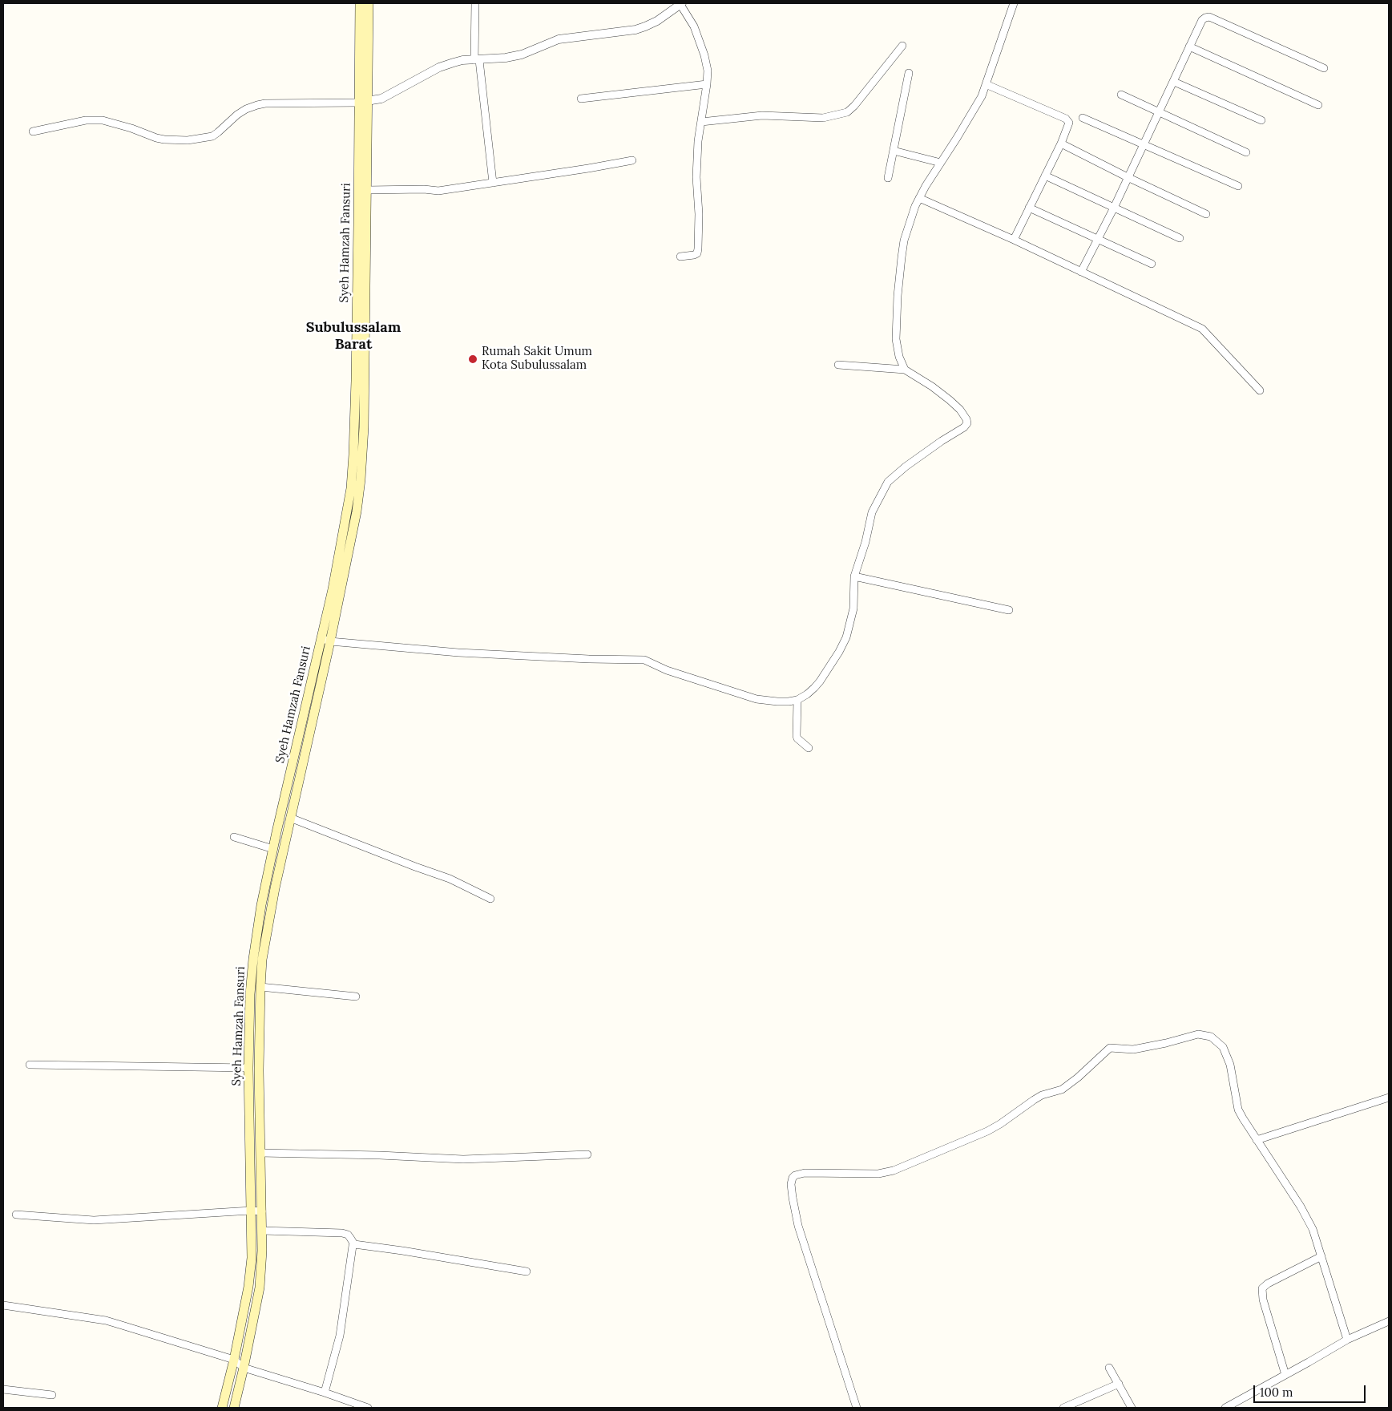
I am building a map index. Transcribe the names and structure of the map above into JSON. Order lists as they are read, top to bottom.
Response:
{
  "streets": {
    "main road": ["Syeh Hamzah Fansuri"]
  },
  "districts": ["Subulussalam Barat"],
  "places": ["Rumah Sakit Umum Kota Subulussalam"],
  "scale_bar": "100 m"
}
